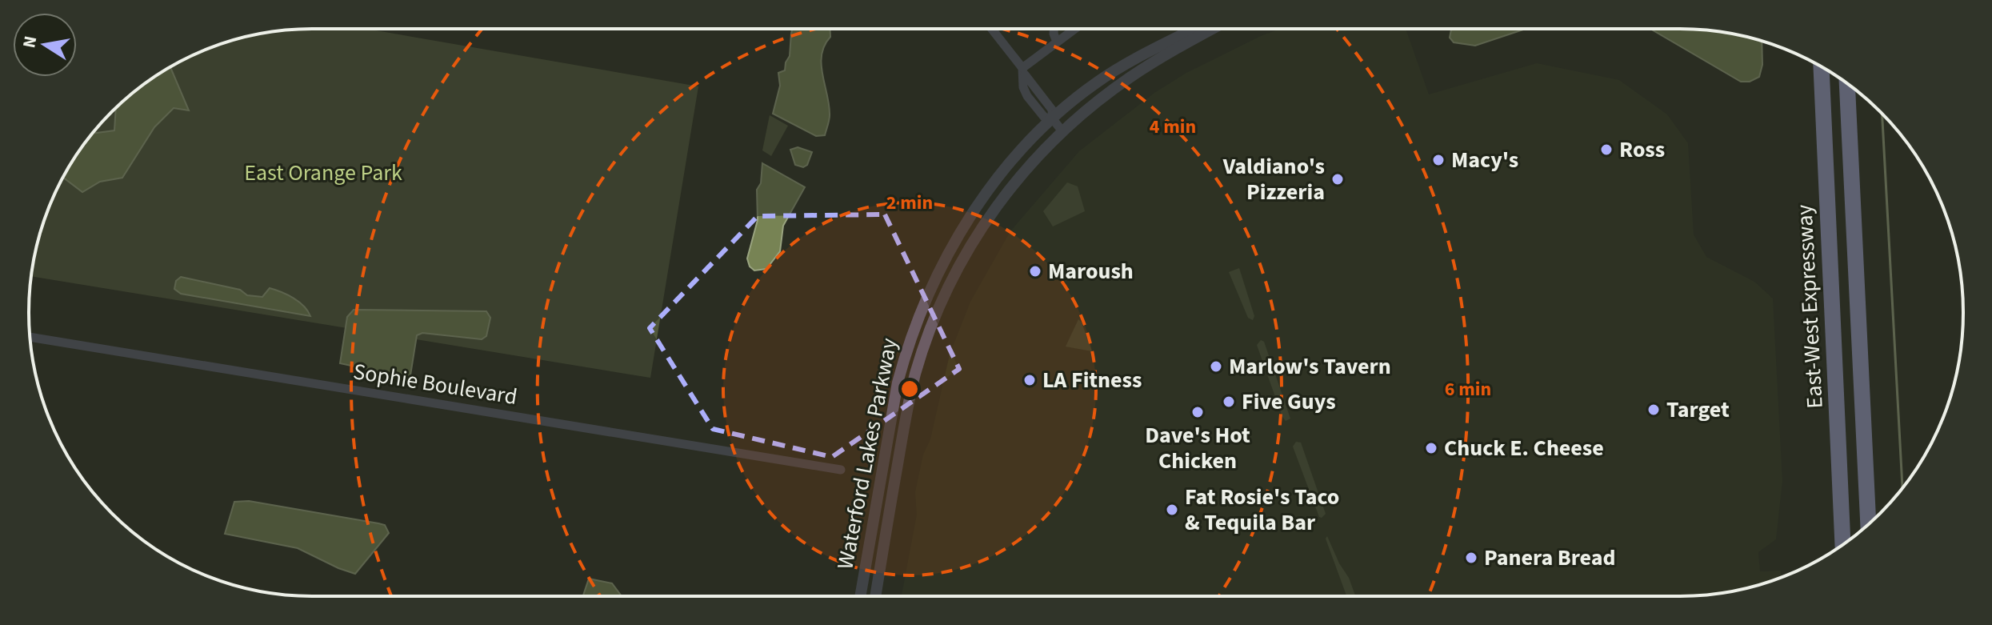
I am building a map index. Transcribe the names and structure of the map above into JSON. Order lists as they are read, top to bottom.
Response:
{
  "streets": {
    "highway": ["East-West Expressway"],
    "street": ["Sophie Boulevard", "Waterford Lakes Parkway"]
  },
  "parks": ["East Orange Park"],
  "places": [
    "Ross",
    "Macy's",
    "Valdiano's Pizzeria",
    "Maroush",
    "Marlow's Tavern",
    "LA Fitness",
    "Five Guys",
    "Target",
    "Dave's Hot Chicken",
    "Chuck E. Cheese",
    "Fat Rosie's Taco & Tequila Bar",
    "Panera Bread"
  ],
  "north": "left",
  "rings": ["4 min", "2 min", "6 min"]
}
